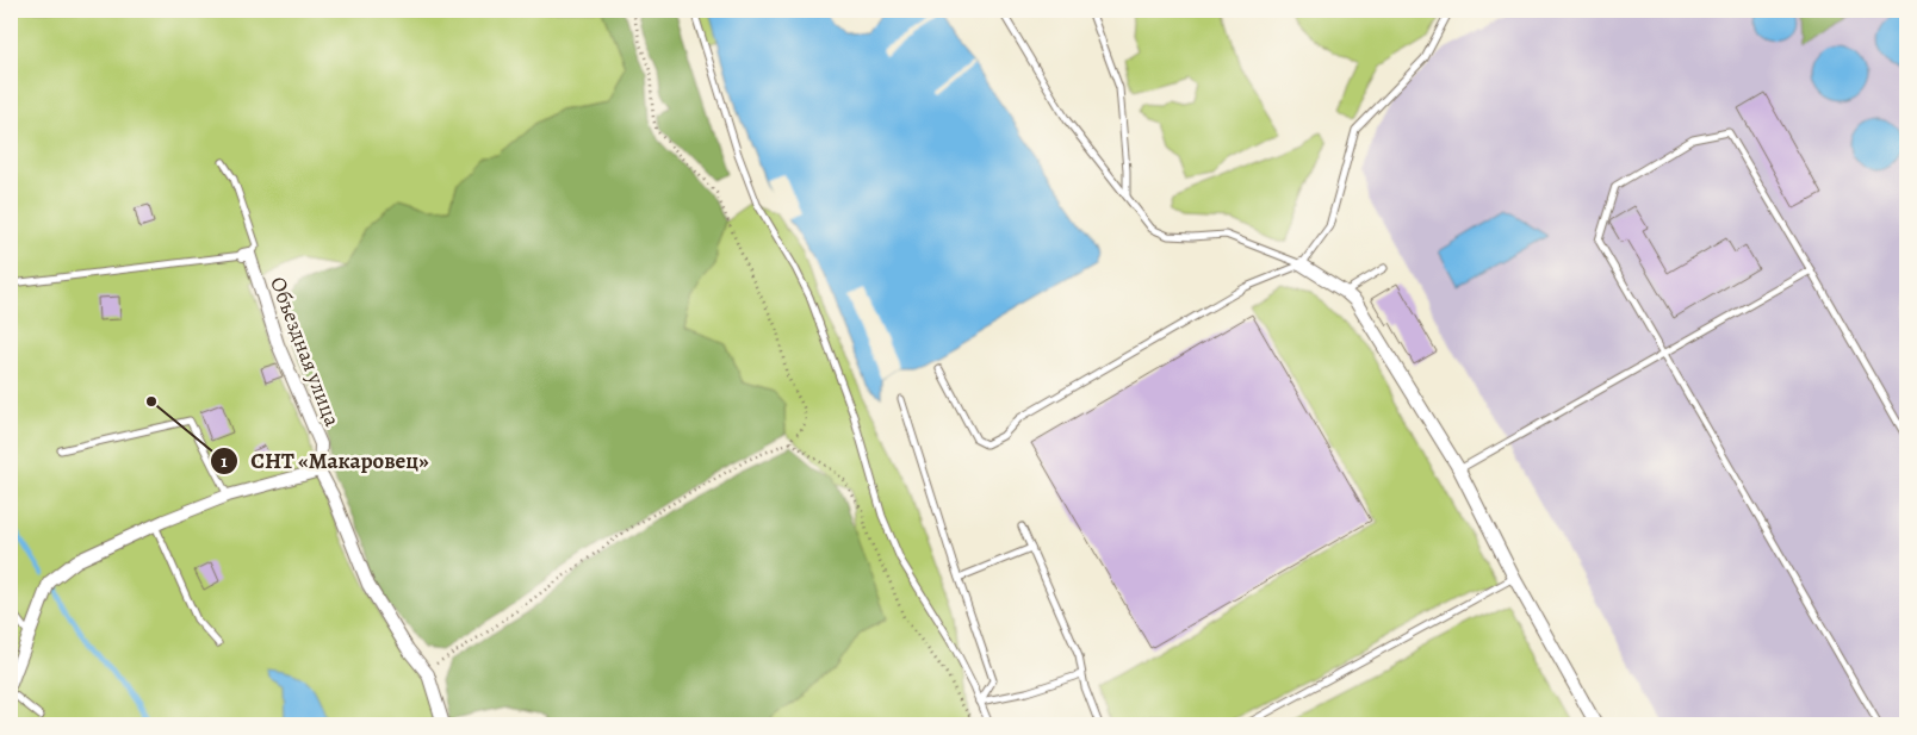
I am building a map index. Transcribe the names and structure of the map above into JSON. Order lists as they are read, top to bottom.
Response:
{
  "streets": {
    "street": ["Объездная улица"]
  },
  "places": ["СНТ «Макаровец»"]
}
